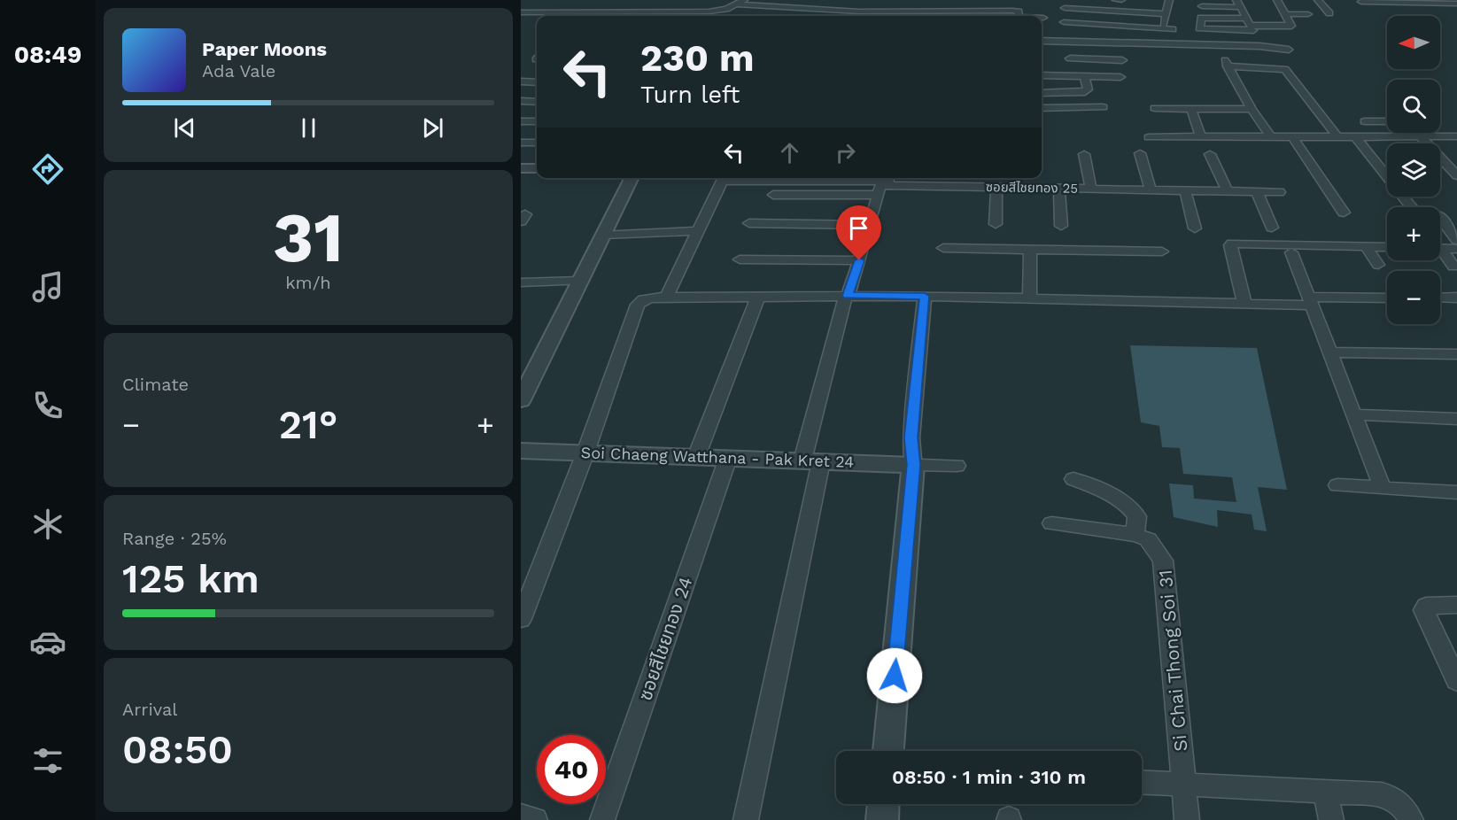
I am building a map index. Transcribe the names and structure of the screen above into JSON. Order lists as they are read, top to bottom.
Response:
{
  "streets": {
    "street": [
      "ซอยสีไชยทอง 25",
      "Soi Chaeng Watthana - Pak Kret 24",
      "ซอยสีไชยทอง 24",
      "Si Chai Thong Soi 31"
    ]
  },
  "crossings": [
    ["Soi Chaeng Watthana - Pak Kret 24", "ซอยสีไชยทอง 24"]
  ],
  "north": "left",
  "page": {
    "tabs": "08:49",
    "map_buttons": ["+", "−"],
    "turn": ["230 m", "Turn left"],
    "song": ["Paper Moons", "Ada Vale"],
    "tile": [
      ["31", "km/h"],
      "Climate",
      ["Range · 25%", "125 km"],
      ["Arrival", "08:50"]
    ],
    "heat": ["−", "21°", "+"],
    "limit": "40",
    "trip": "08:50 · 1 min · 310 m"
  }
}
